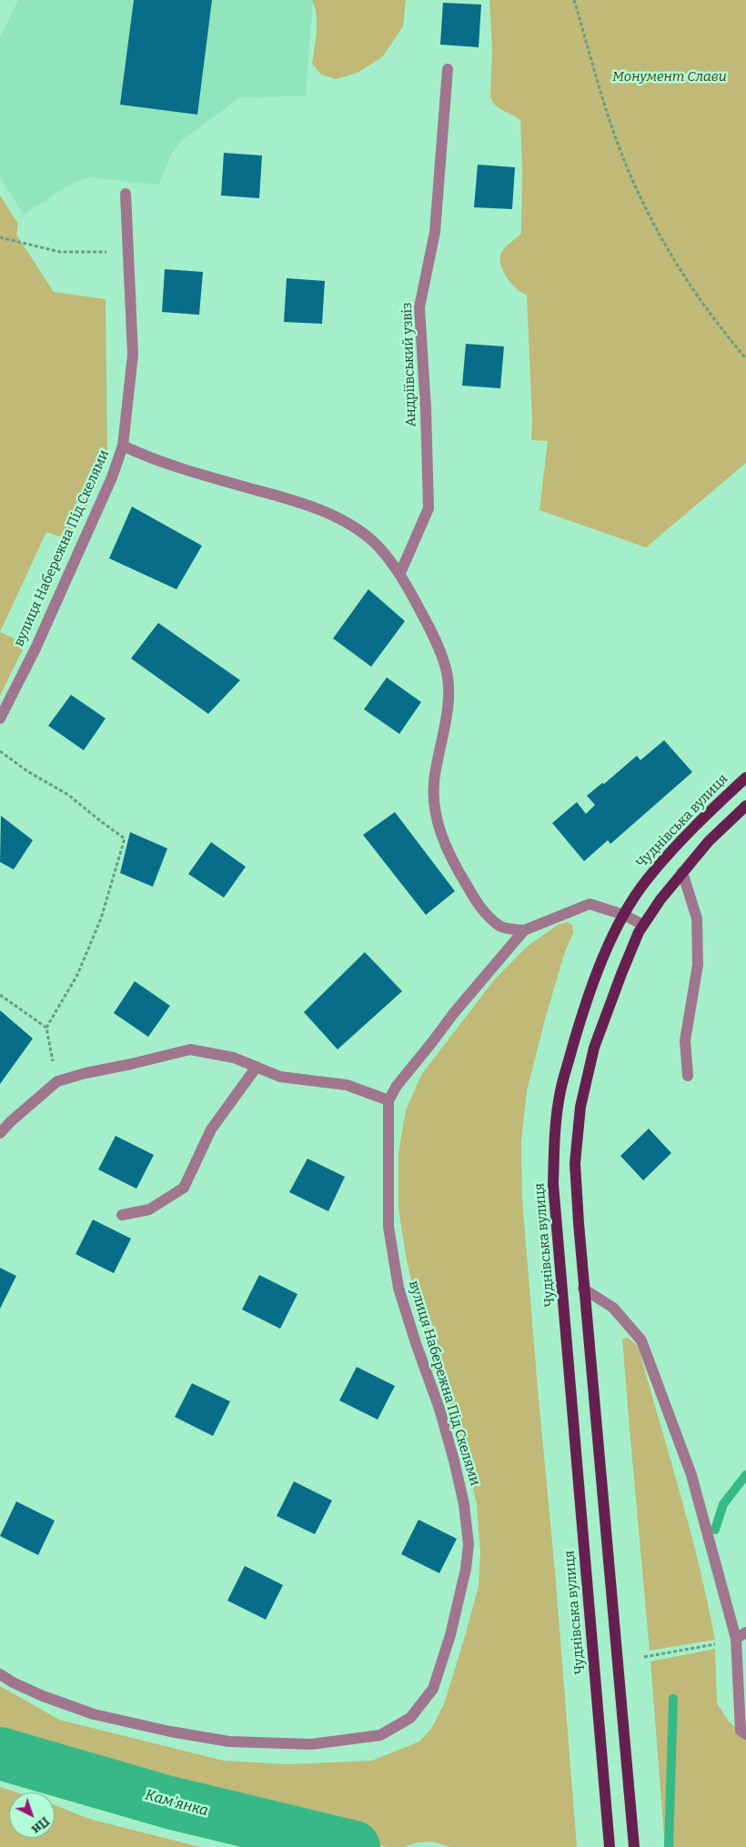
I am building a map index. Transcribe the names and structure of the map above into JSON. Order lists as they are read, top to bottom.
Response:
{
  "streets": {
    "main road": ["Чуднівська вулиця"],
    "street": ["Андріївський узвіз", "вулиця Набережна Під Скелями"]
  },
  "water": ["Кам'янка"],
  "parks": ["Монумент Слави"],
  "north": "bottom right"
}
